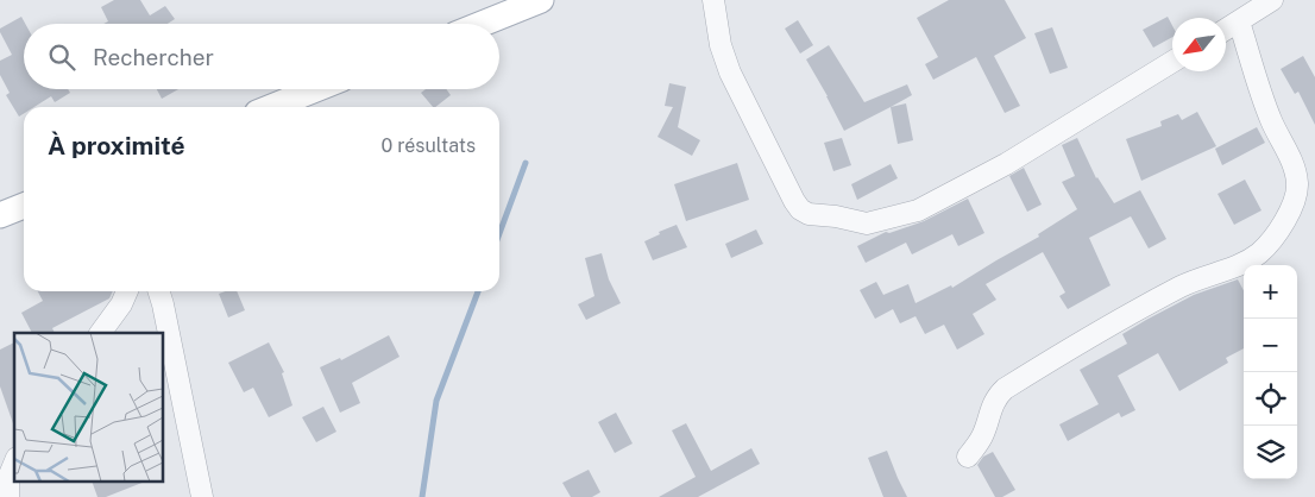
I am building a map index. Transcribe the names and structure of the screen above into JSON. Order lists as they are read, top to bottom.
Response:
{
  "north": "bottom left",
  "page": {
    "search": "Rechercher",
    "heading": ["À proximité", "0 résultats"],
    "map_buttons": ["+", "−"]
  }
}
